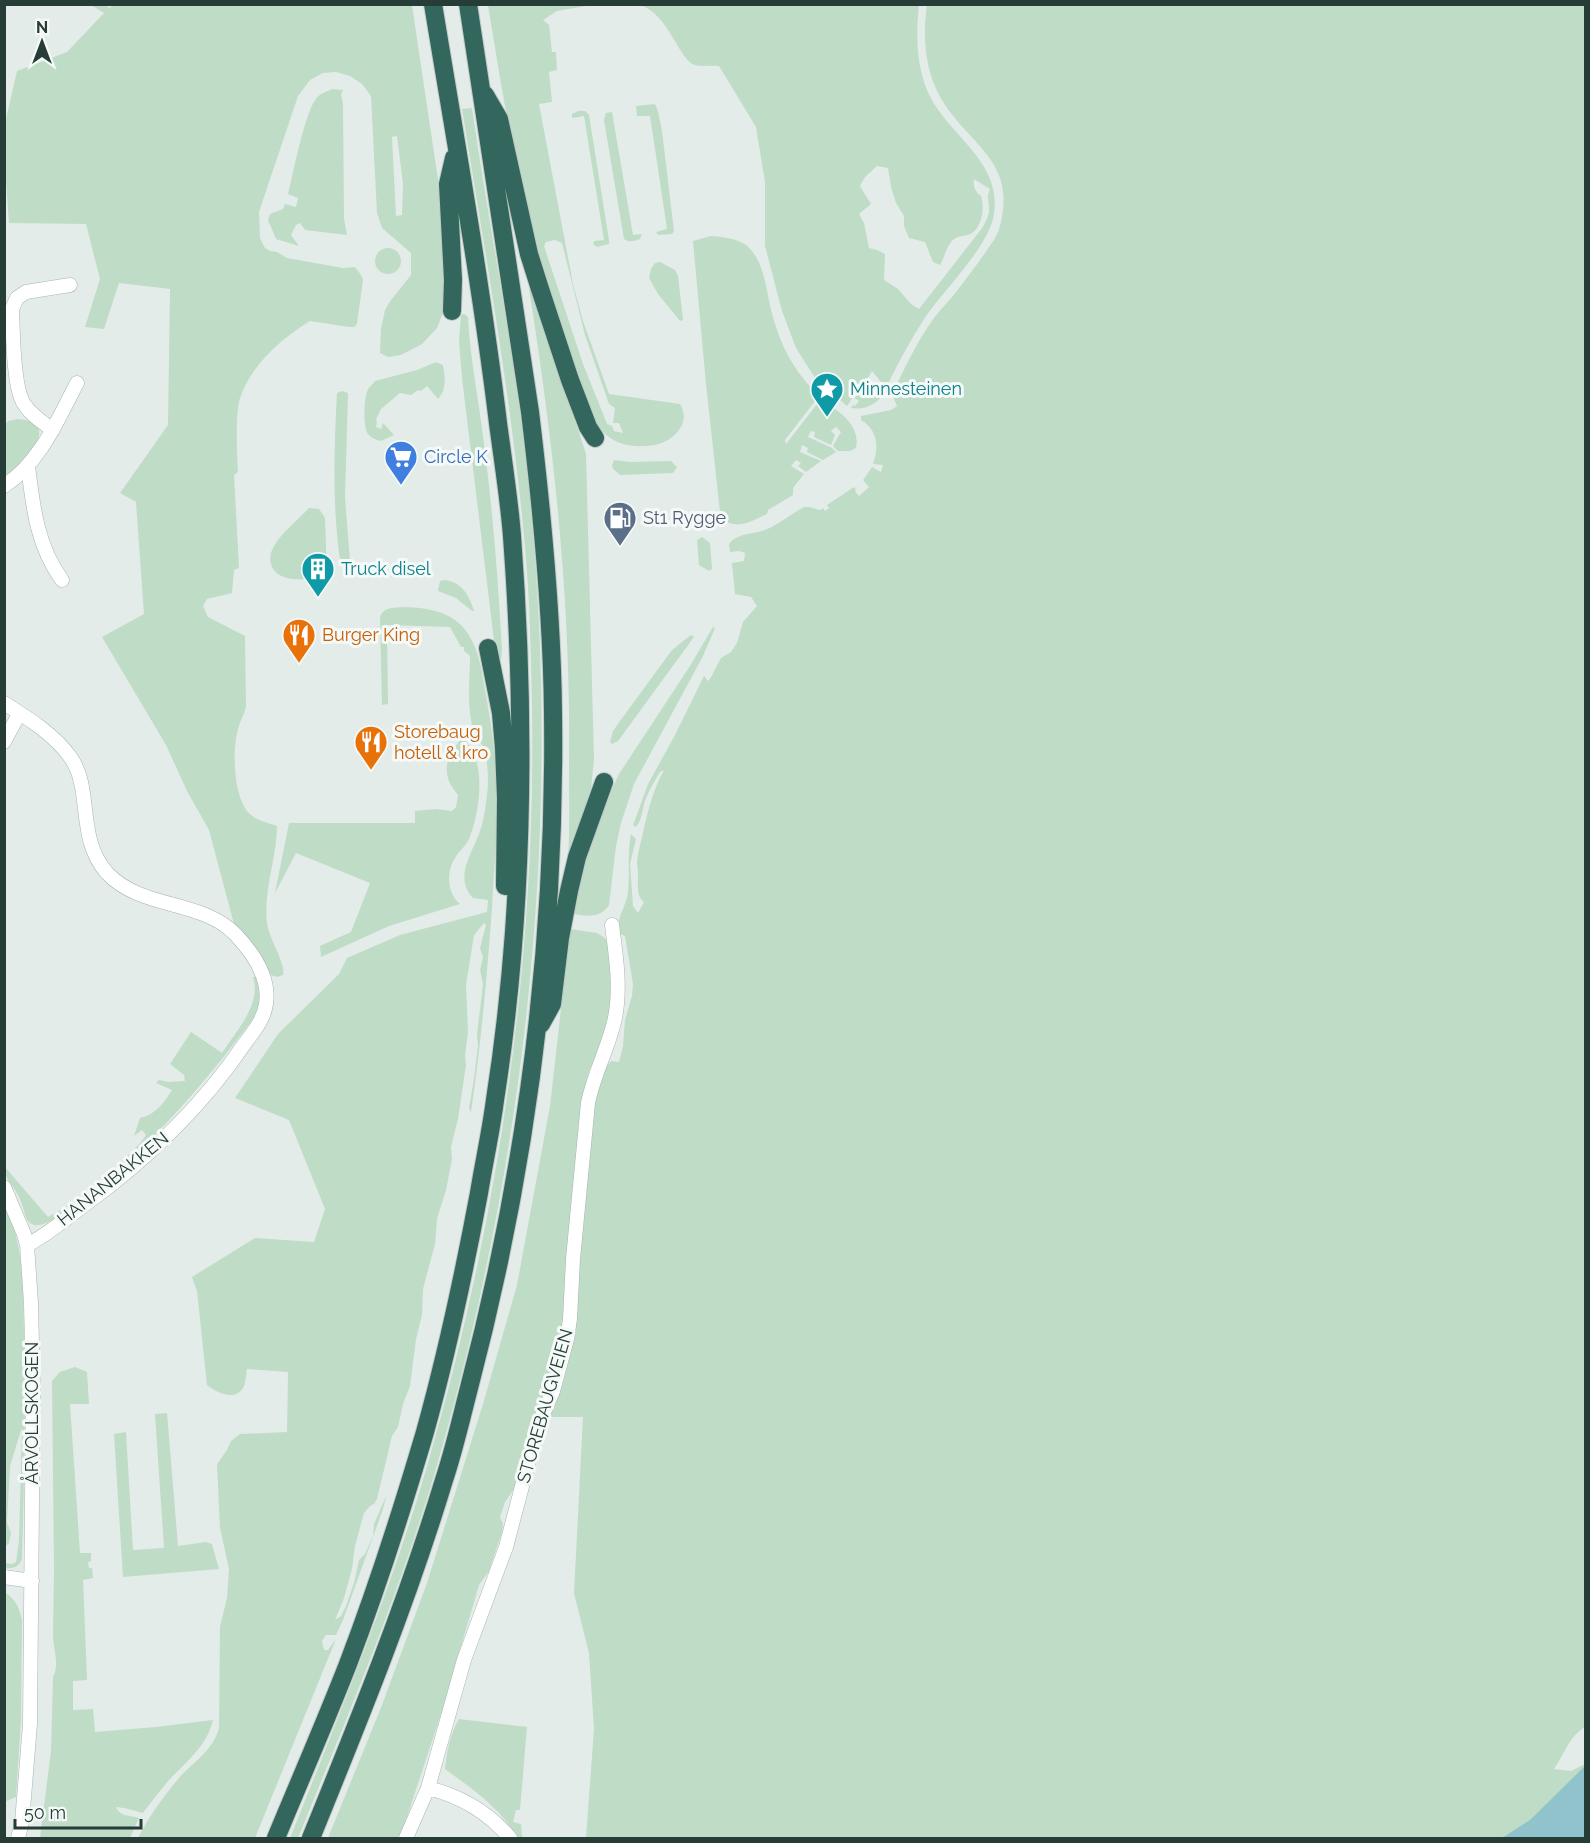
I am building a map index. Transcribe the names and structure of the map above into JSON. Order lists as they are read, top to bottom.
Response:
{
  "streets": {
    "street": ["HANANBAKKEN", "STOREBAUGVEIEN", "ÅRVOLLSKOGEN"]
  },
  "crossings": [
    ["HANANBAKKEN", "ÅRVOLLSKOGEN"]
  ],
  "places": {
    "place": ["Minnesteinen"],
    "supermarket": ["Circle K"],
    "fuel station": ["St1 Rygge"],
    "building": ["Truck disel"],
    "restaurant": ["Burger King", "Storebaug hotell & kro"]
  },
  "scale_bar": "50 m",
  "north": "top"
}
